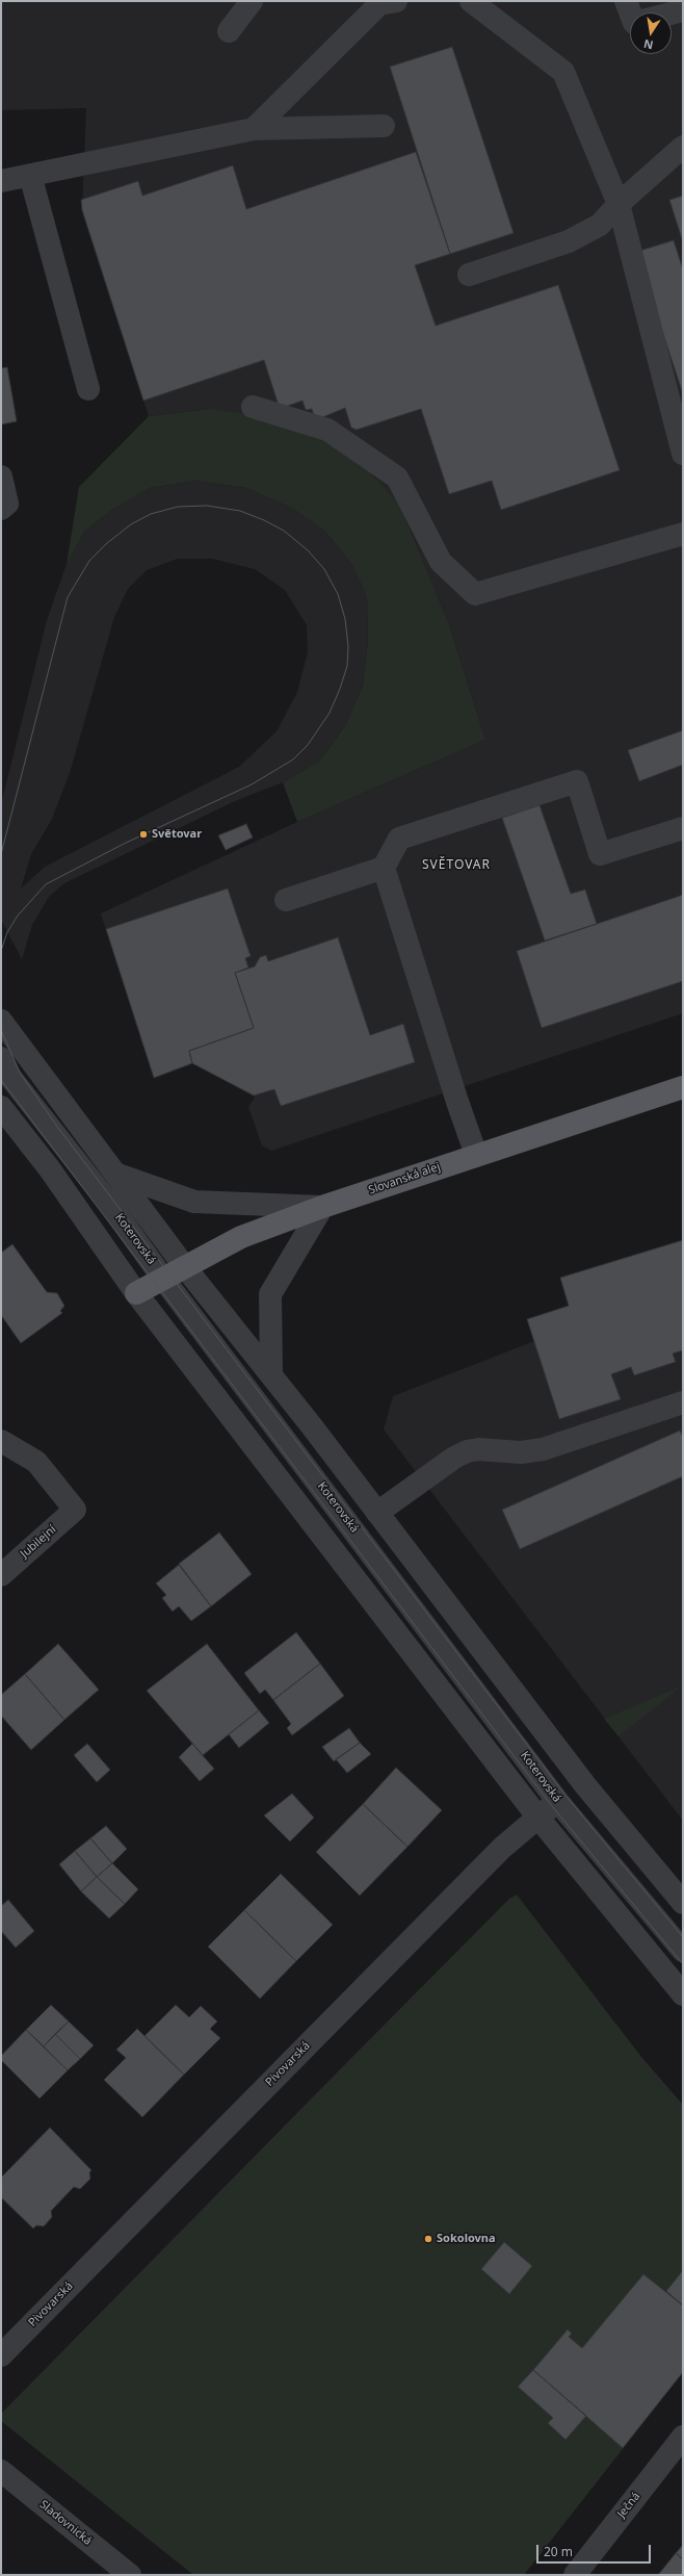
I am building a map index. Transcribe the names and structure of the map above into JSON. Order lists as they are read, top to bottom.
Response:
{
  "streets": {
    "main road": ["Slovanská alej"],
    "street": [
      "Koterovská",
      "Jubilejní",
      "Pivovarská",
      "Ječná",
      "Sladovnická"
    ]
  },
  "crossings": [
    ["Slovanská alej", "Koterovská"],
    ["Koterovská", "Pivovarská"]
  ],
  "districts": ["SVĚTOVAR"],
  "places": ["Světovar", "Sokolovna"],
  "scale_bar": "20 m",
  "north": "bottom"
}
